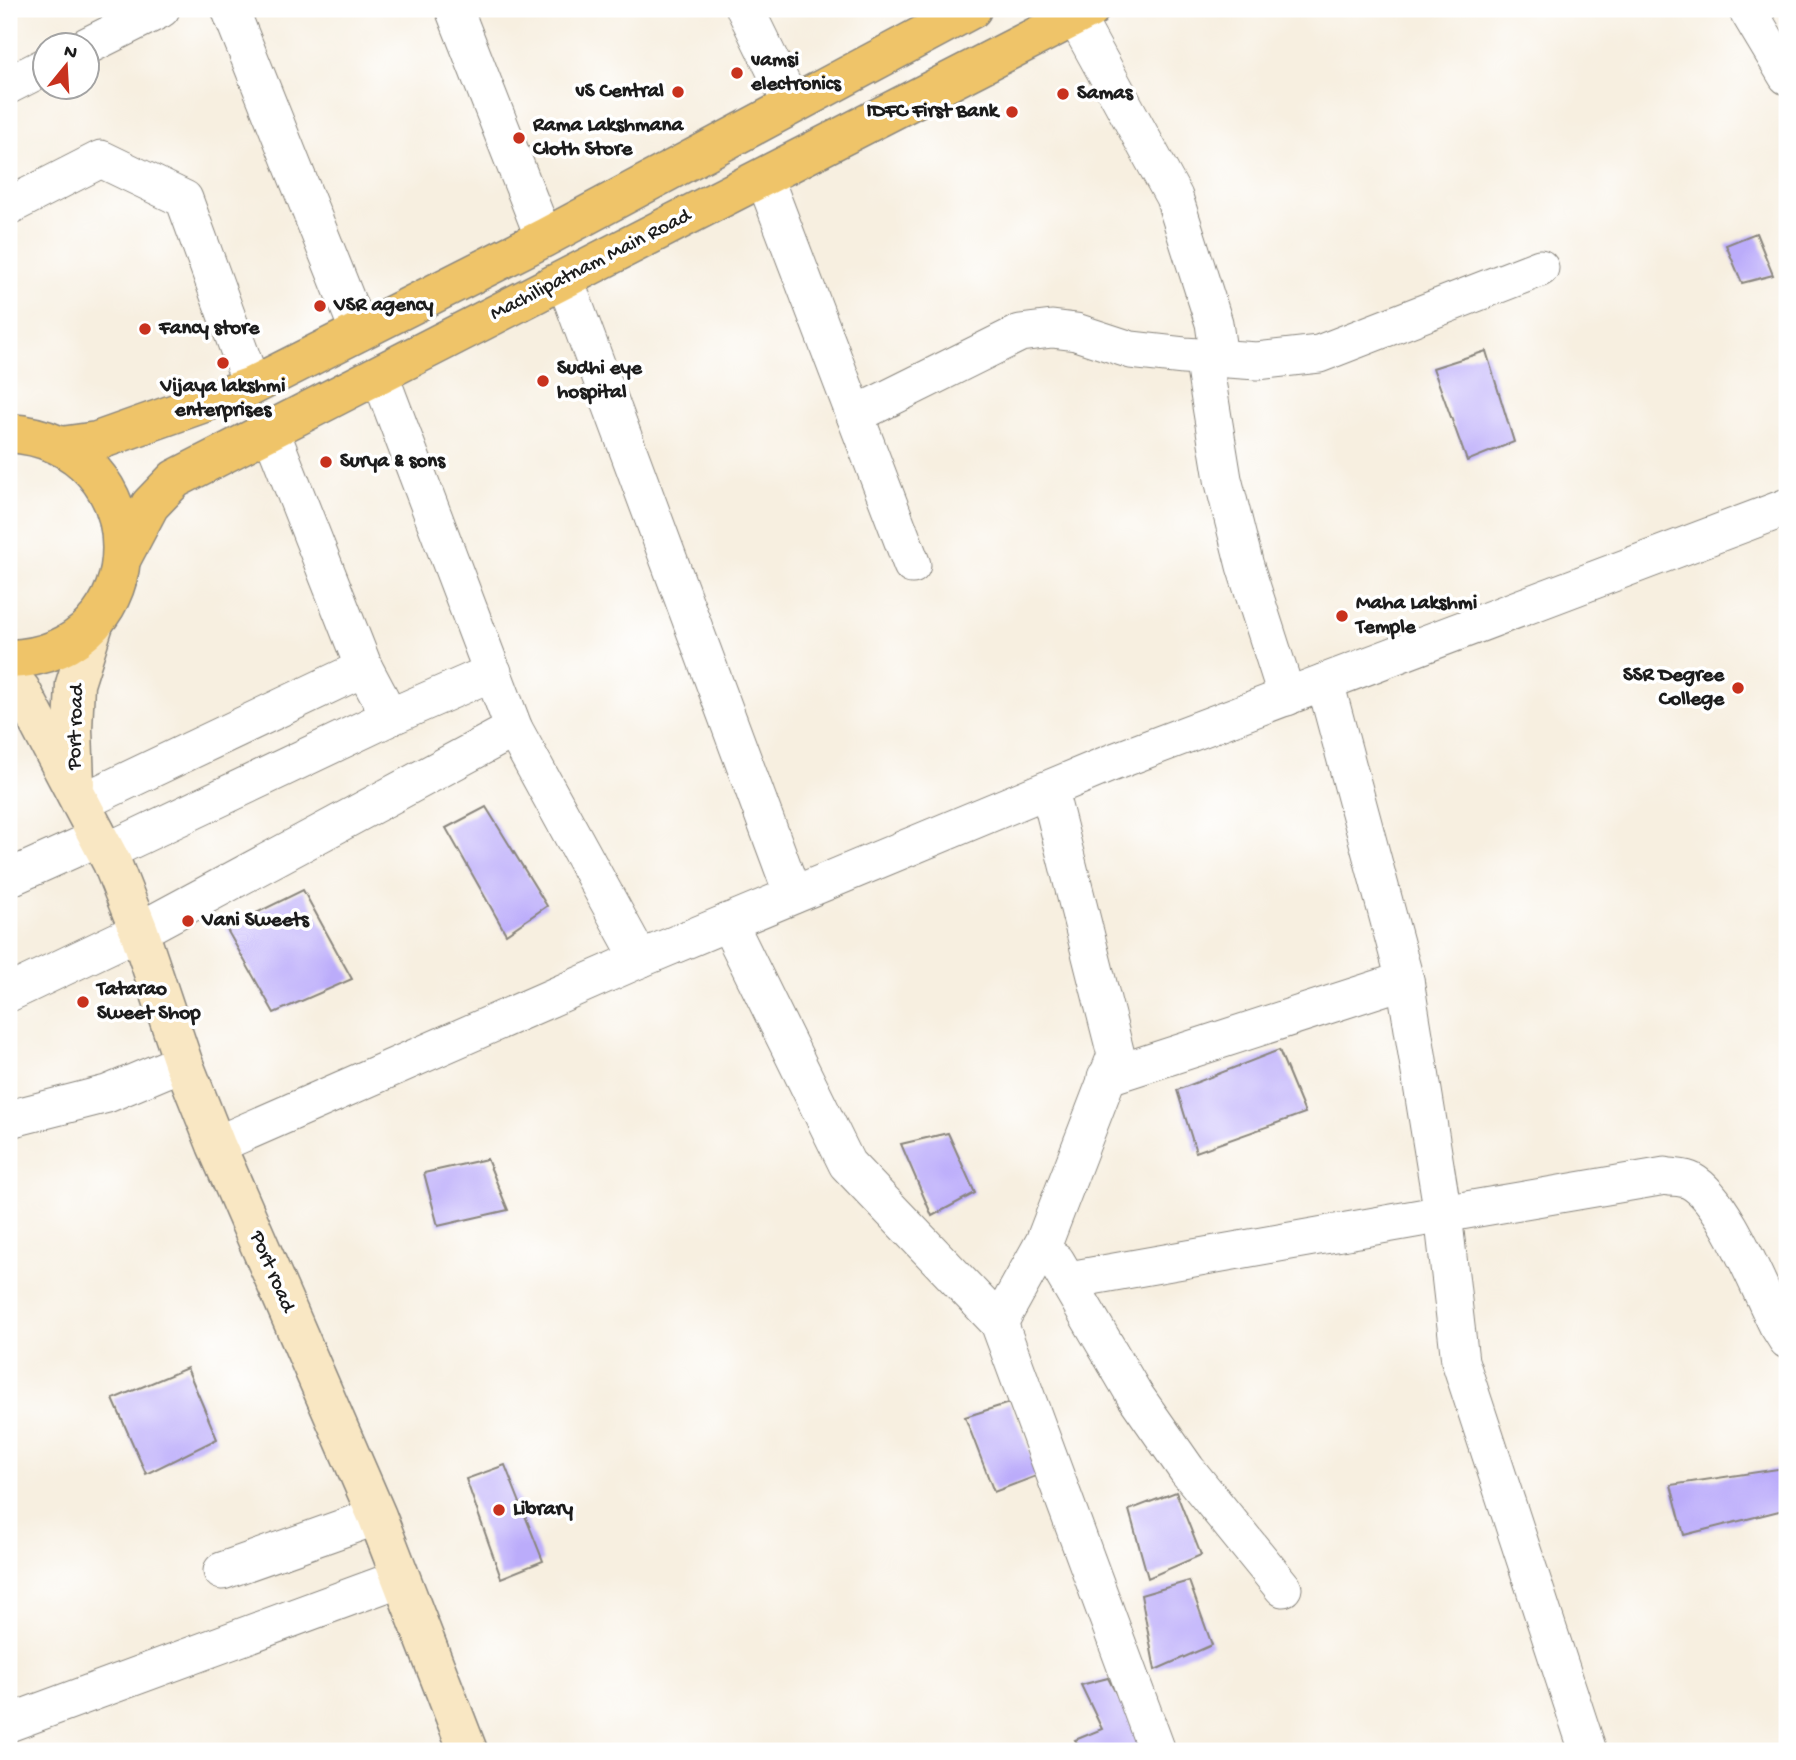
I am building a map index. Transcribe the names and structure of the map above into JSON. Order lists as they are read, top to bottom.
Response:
{
  "streets": {
    "main road": ["Machilipatnam Main Road", "Port road"]
  },
  "places": [
    "vamsi electronics",
    "vS Central",
    "Samas",
    "IDFC First Bank",
    "Rama Lakshmana Cloth Store",
    "VSR agency",
    "Fancy store",
    "Vijaya lakshmi enterprises",
    "Sudhi eye hospital",
    "Surya & sons",
    "Maha Lakshmi Temple",
    "SSR Degree College",
    "Vani Sweets",
    "Tatarao Sweet Shop",
    "Library"
  ],
  "north": "top"
}
